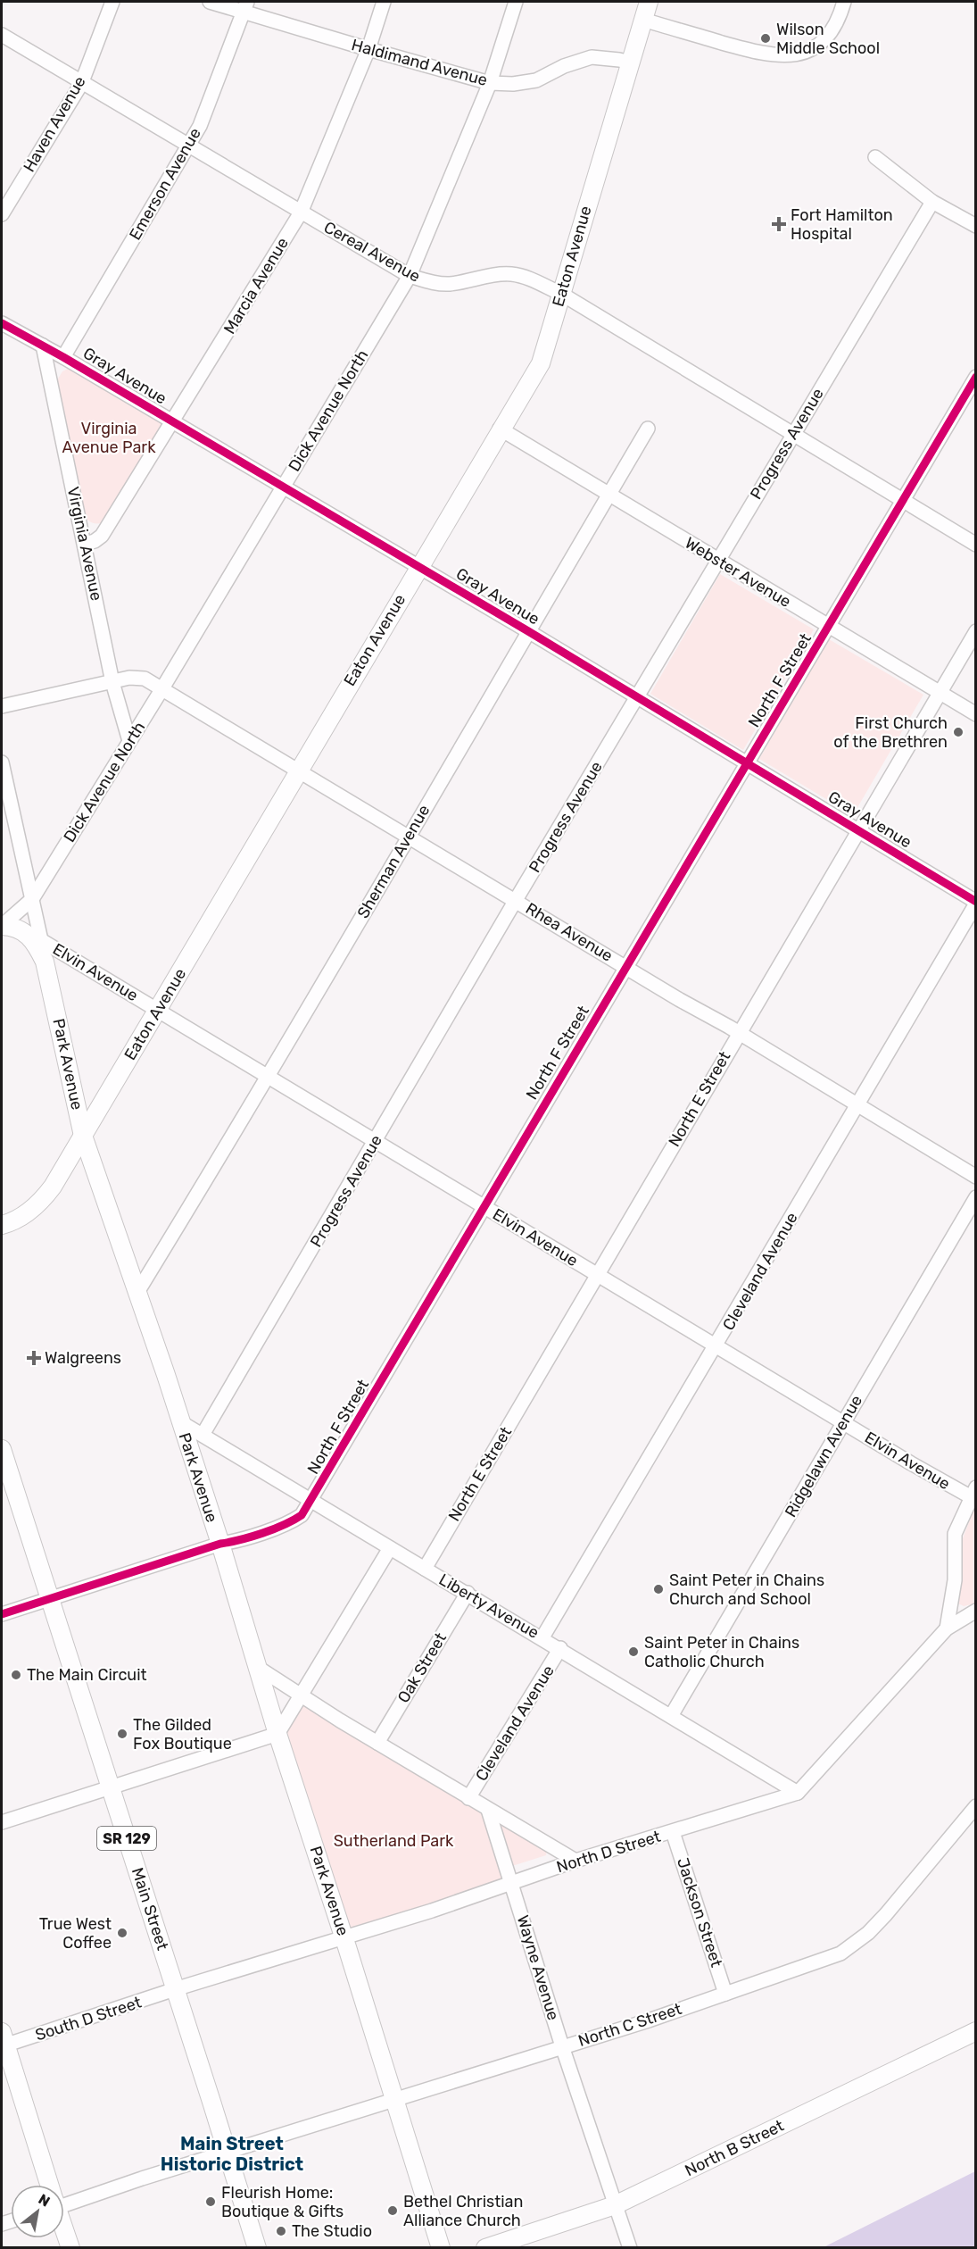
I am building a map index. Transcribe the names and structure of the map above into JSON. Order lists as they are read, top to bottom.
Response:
{
  "streets": {
    "main road": [
      "Eaton Avenue",
      "Park Avenue",
      "SR 129",
      "Main Street",
      "North B Street"
    ],
    "street": [
      "Haldimand Avenue",
      "Haven Avenue",
      "Emerson Avenue",
      "Cereal Avenue",
      "Marcia Avenue",
      "Gray Avenue",
      "Dick Avenue North",
      "Progress Avenue",
      "Virginia Avenue",
      "Webster Avenue",
      "North F Street",
      "Sherman Avenue",
      "Rhea Avenue",
      "Elvin Avenue",
      "North E Street",
      "Cleveland Avenue",
      "Ridgelawn Avenue",
      "Liberty Avenue",
      "Oak Street",
      "North D Street",
      "Jackson Street",
      "Wayne Avenue",
      "South D Street",
      "North C Street"
    ]
  },
  "crossings": [
    ["Haldimand Avenue", "Emerson Avenue"],
    ["Haldimand Avenue", "Eaton Avenue"],
    ["Haldimand Avenue", "Marcia Avenue"],
    ["Haldimand Avenue", "Dick Avenue North"],
    ["Haven Avenue", "Cereal Avenue"],
    ["Emerson Avenue", "Cereal Avenue"],
    ["Emerson Avenue", "Gray Avenue"],
    ["Cereal Avenue", "Eaton Avenue"],
    ["Cereal Avenue", "Marcia Avenue"],
    ["Cereal Avenue", "Dick Avenue North"],
    ["Cereal Avenue", "Progress Avenue"],
    ["Cereal Avenue", "North F Street"],
    ["Eaton Avenue", "Gray Avenue"],
    ["Eaton Avenue", "Webster Avenue"],
    ["Eaton Avenue", "Rhea Avenue"],
    ["Eaton Avenue", "Elvin Avenue"],
    ["Eaton Avenue", "Park Avenue"],
    ["Marcia Avenue", "Gray Avenue"],
    ["Marcia Avenue", "Virginia Avenue"],
    ["Gray Avenue", "Dick Avenue North"],
    ["Gray Avenue", "Progress Avenue"],
    ["Gray Avenue", "Virginia Avenue"],
    ["Gray Avenue", "North F Street"],
    ["Gray Avenue", "Sherman Avenue"],
    ["Gray Avenue", "North E Street"],
    ["Gray Avenue", "Cleveland Avenue"],
    ["Dick Avenue North", "Virginia Avenue"],
    ["Dick Avenue North", "Rhea Avenue"],
    ["Dick Avenue North", "Park Avenue"],
    ["Progress Avenue", "Webster Avenue"],
    ["Progress Avenue", "Rhea Avenue"],
    ["Progress Avenue", "Elvin Avenue"],
    ["Progress Avenue", "Liberty Avenue"],
    ["Virginia Avenue", "Rhea Avenue"],
    ["Webster Avenue", "North F Street"],
    ["Webster Avenue", "Sherman Avenue"],
    ["Webster Avenue", "North E Street"],
    ["North F Street", "Rhea Avenue"],
    ["North F Street", "Elvin Avenue"],
    ["North F Street", "Park Avenue"],
    ["North F Street", "Liberty Avenue"],
    ["North F Street", "Main Street"],
    ["Sherman Avenue", "Rhea Avenue"],
    ["Sherman Avenue", "Elvin Avenue"],
    ["Sherman Avenue", "Park Avenue"],
    ["Rhea Avenue", "North E Street"],
    ["Rhea Avenue", "Cleveland Avenue"],
    ["Elvin Avenue", "Park Avenue"],
    ["Elvin Avenue", "North E Street"],
    ["Elvin Avenue", "Cleveland Avenue"],
    ["Elvin Avenue", "Ridgelawn Avenue"],
    ["Park Avenue", "Liberty Avenue"],
    ["Park Avenue", "North D Street"],
    ["Park Avenue", "North C Street"],
    ["North E Street", "Liberty Avenue"],
    ["Cleveland Avenue", "Liberty Avenue"],
    ["Ridgelawn Avenue", "Liberty Avenue"],
    ["Liberty Avenue", "Oak Street"],
    ["Liberty Avenue", "North D Street"],
    ["North D Street", "Main Street"],
    ["North D Street", "Jackson Street"],
    ["North D Street", "Wayne Avenue"],
    ["North D Street", "South D Street"],
    ["Main Street", "South D Street"],
    ["Main Street", "North C Street"],
    ["Jackson Street", "North C Street"],
    ["Wayne Avenue", "North C Street"],
    ["Wayne Avenue", "North B Street"]
  ],
  "districts": ["Main Street Historic District"],
  "parks": ["Virginia Avenue Park", "Sutherland Park"],
  "places": {
    "other": [
      "Wilson Middle School",
      "First Church of the Brethren",
      "Saint Peter in Chains Church and School",
      "Saint Peter in Chains Catholic Church",
      "The Main Circuit",
      "The Gilded Fox Boutique",
      "True West Coffee",
      "Fleurish Home: Boutique & Gifts",
      "Bethel Christian Alliance Church",
      "The Studio"
    ],
    "health": ["Fort Hamilton Hospital", "Walgreens"]
  },
  "north": "top right"
}
